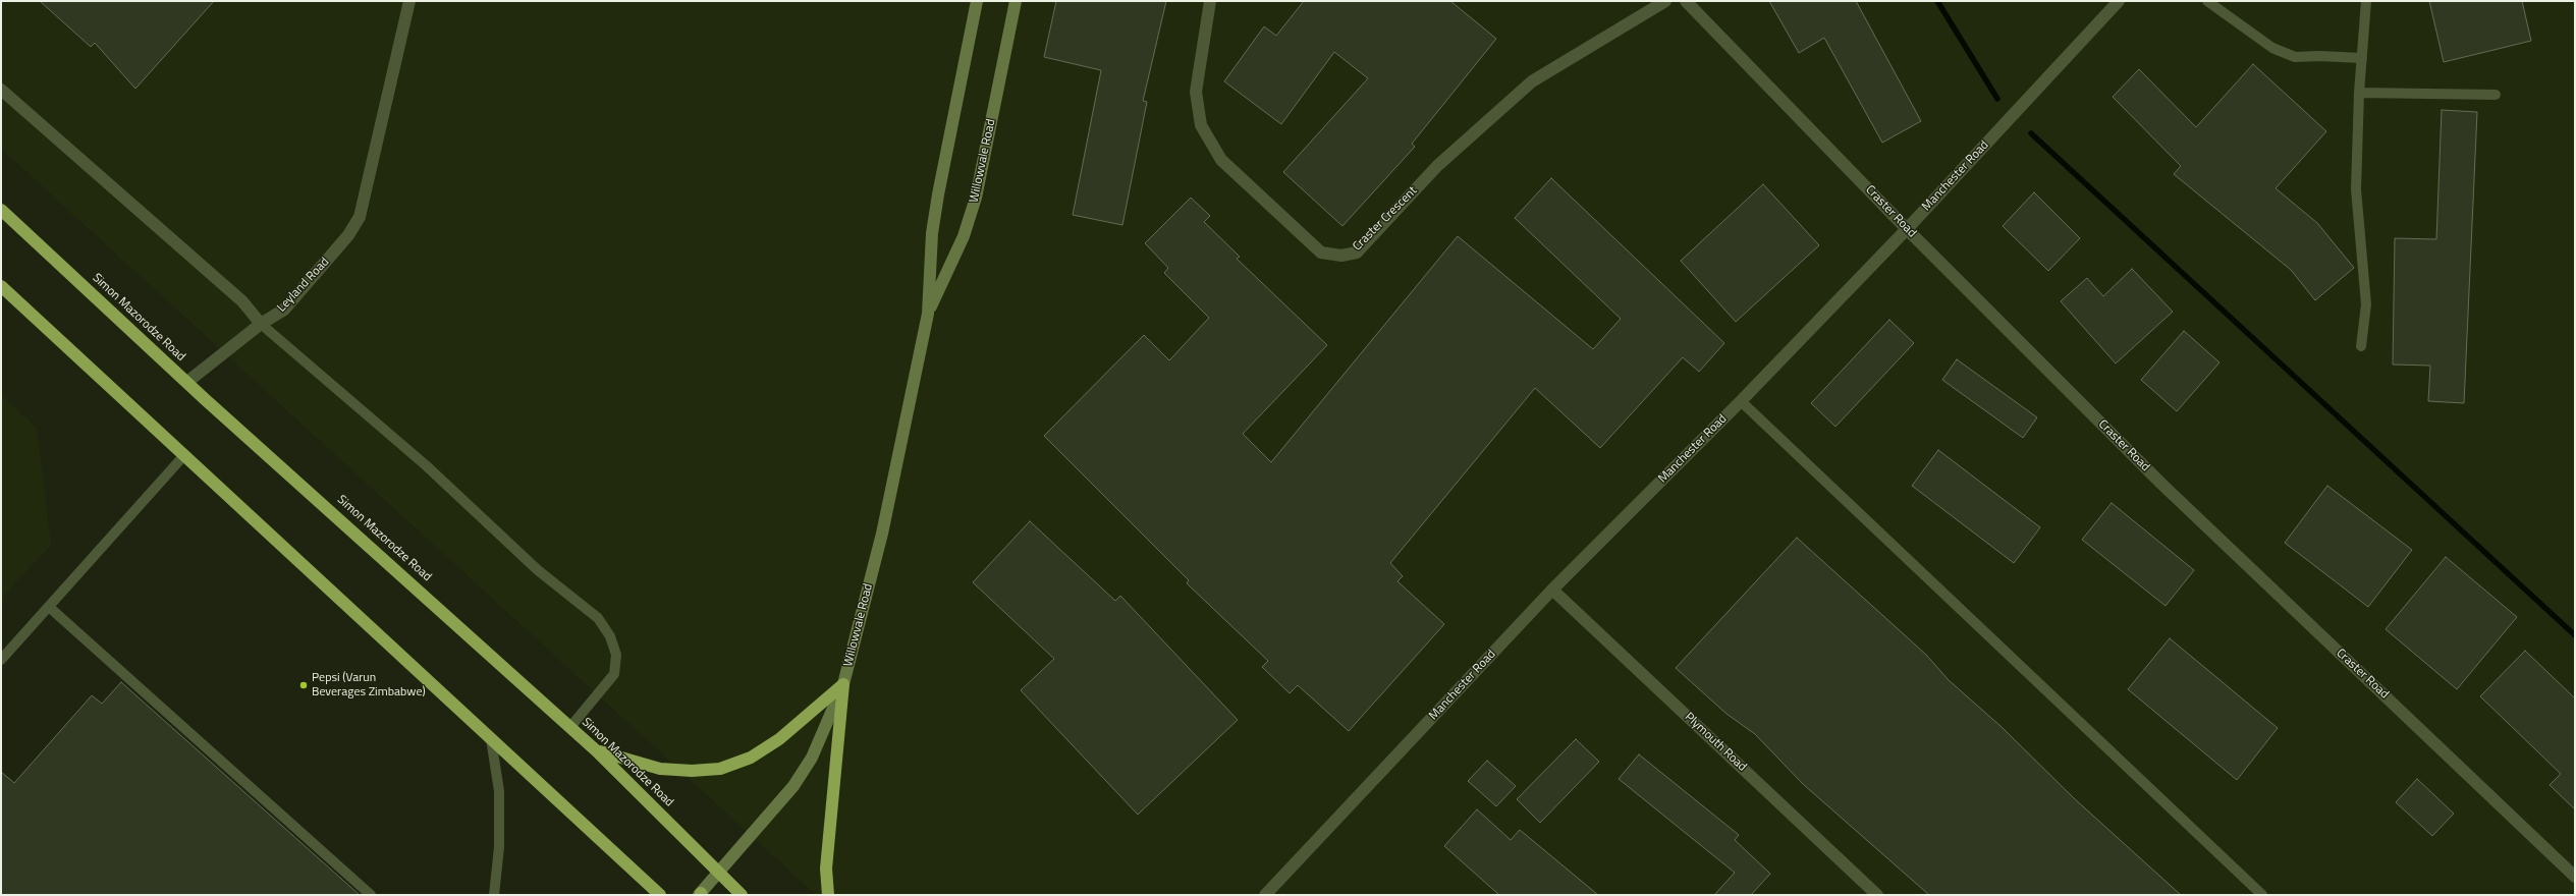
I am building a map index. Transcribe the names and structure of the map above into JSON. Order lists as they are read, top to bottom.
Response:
{
  "streets": {
    "highway": ["Simon Mazorodze Road"],
    "main road": ["Willowvale Road"],
    "street": [
      "Manchester Road",
      "Craster Road",
      "Craster Crescent",
      "Leyland Road",
      "Plymouth Road"
    ]
  },
  "crossings": [
    ["Willowvale Road", "Simon Mazorodze Road"],
    ["Manchester Road", "Craster Road"],
    ["Manchester Road", "Plymouth Road"],
    ["Leyland Road", "Simon Mazorodze Road"]
  ],
  "places": ["Pepsi (Varun Beverages Zimbabwe)"]
}
